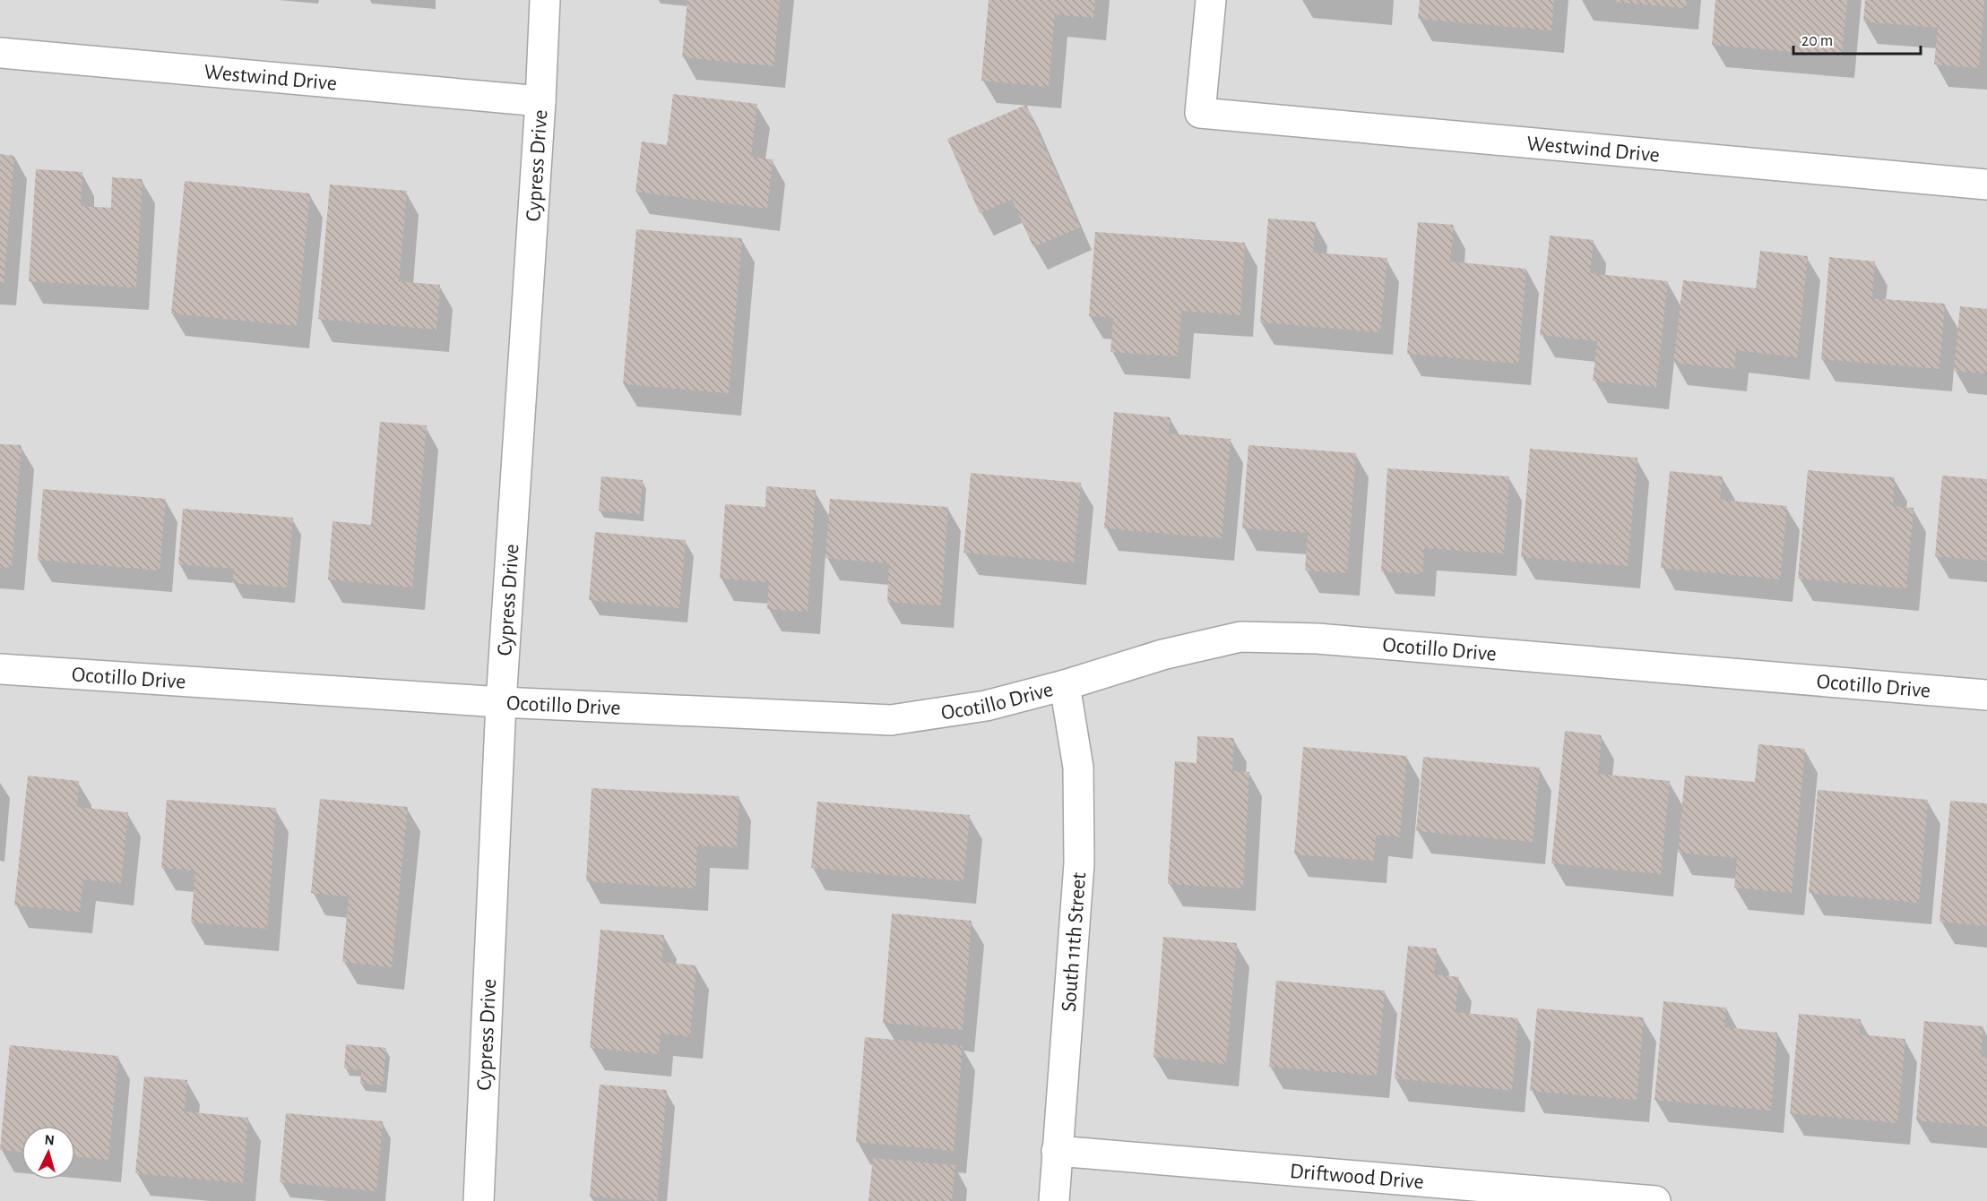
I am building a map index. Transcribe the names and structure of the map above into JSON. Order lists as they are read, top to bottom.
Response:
{
  "streets": {
    "street": [
      "Westwind Drive",
      "Cypress Drive",
      "Ocotillo Drive",
      "South 11th Street",
      "Driftwood Drive"
    ]
  },
  "crossings": [
    ["Westwind Drive", "Cypress Drive"],
    ["Cypress Drive", "Ocotillo Drive"],
    ["Ocotillo Drive", "South 11th Street"],
    ["South 11th Street", "Driftwood Drive"]
  ],
  "scale_bar": "20 m",
  "north": "top"
}
